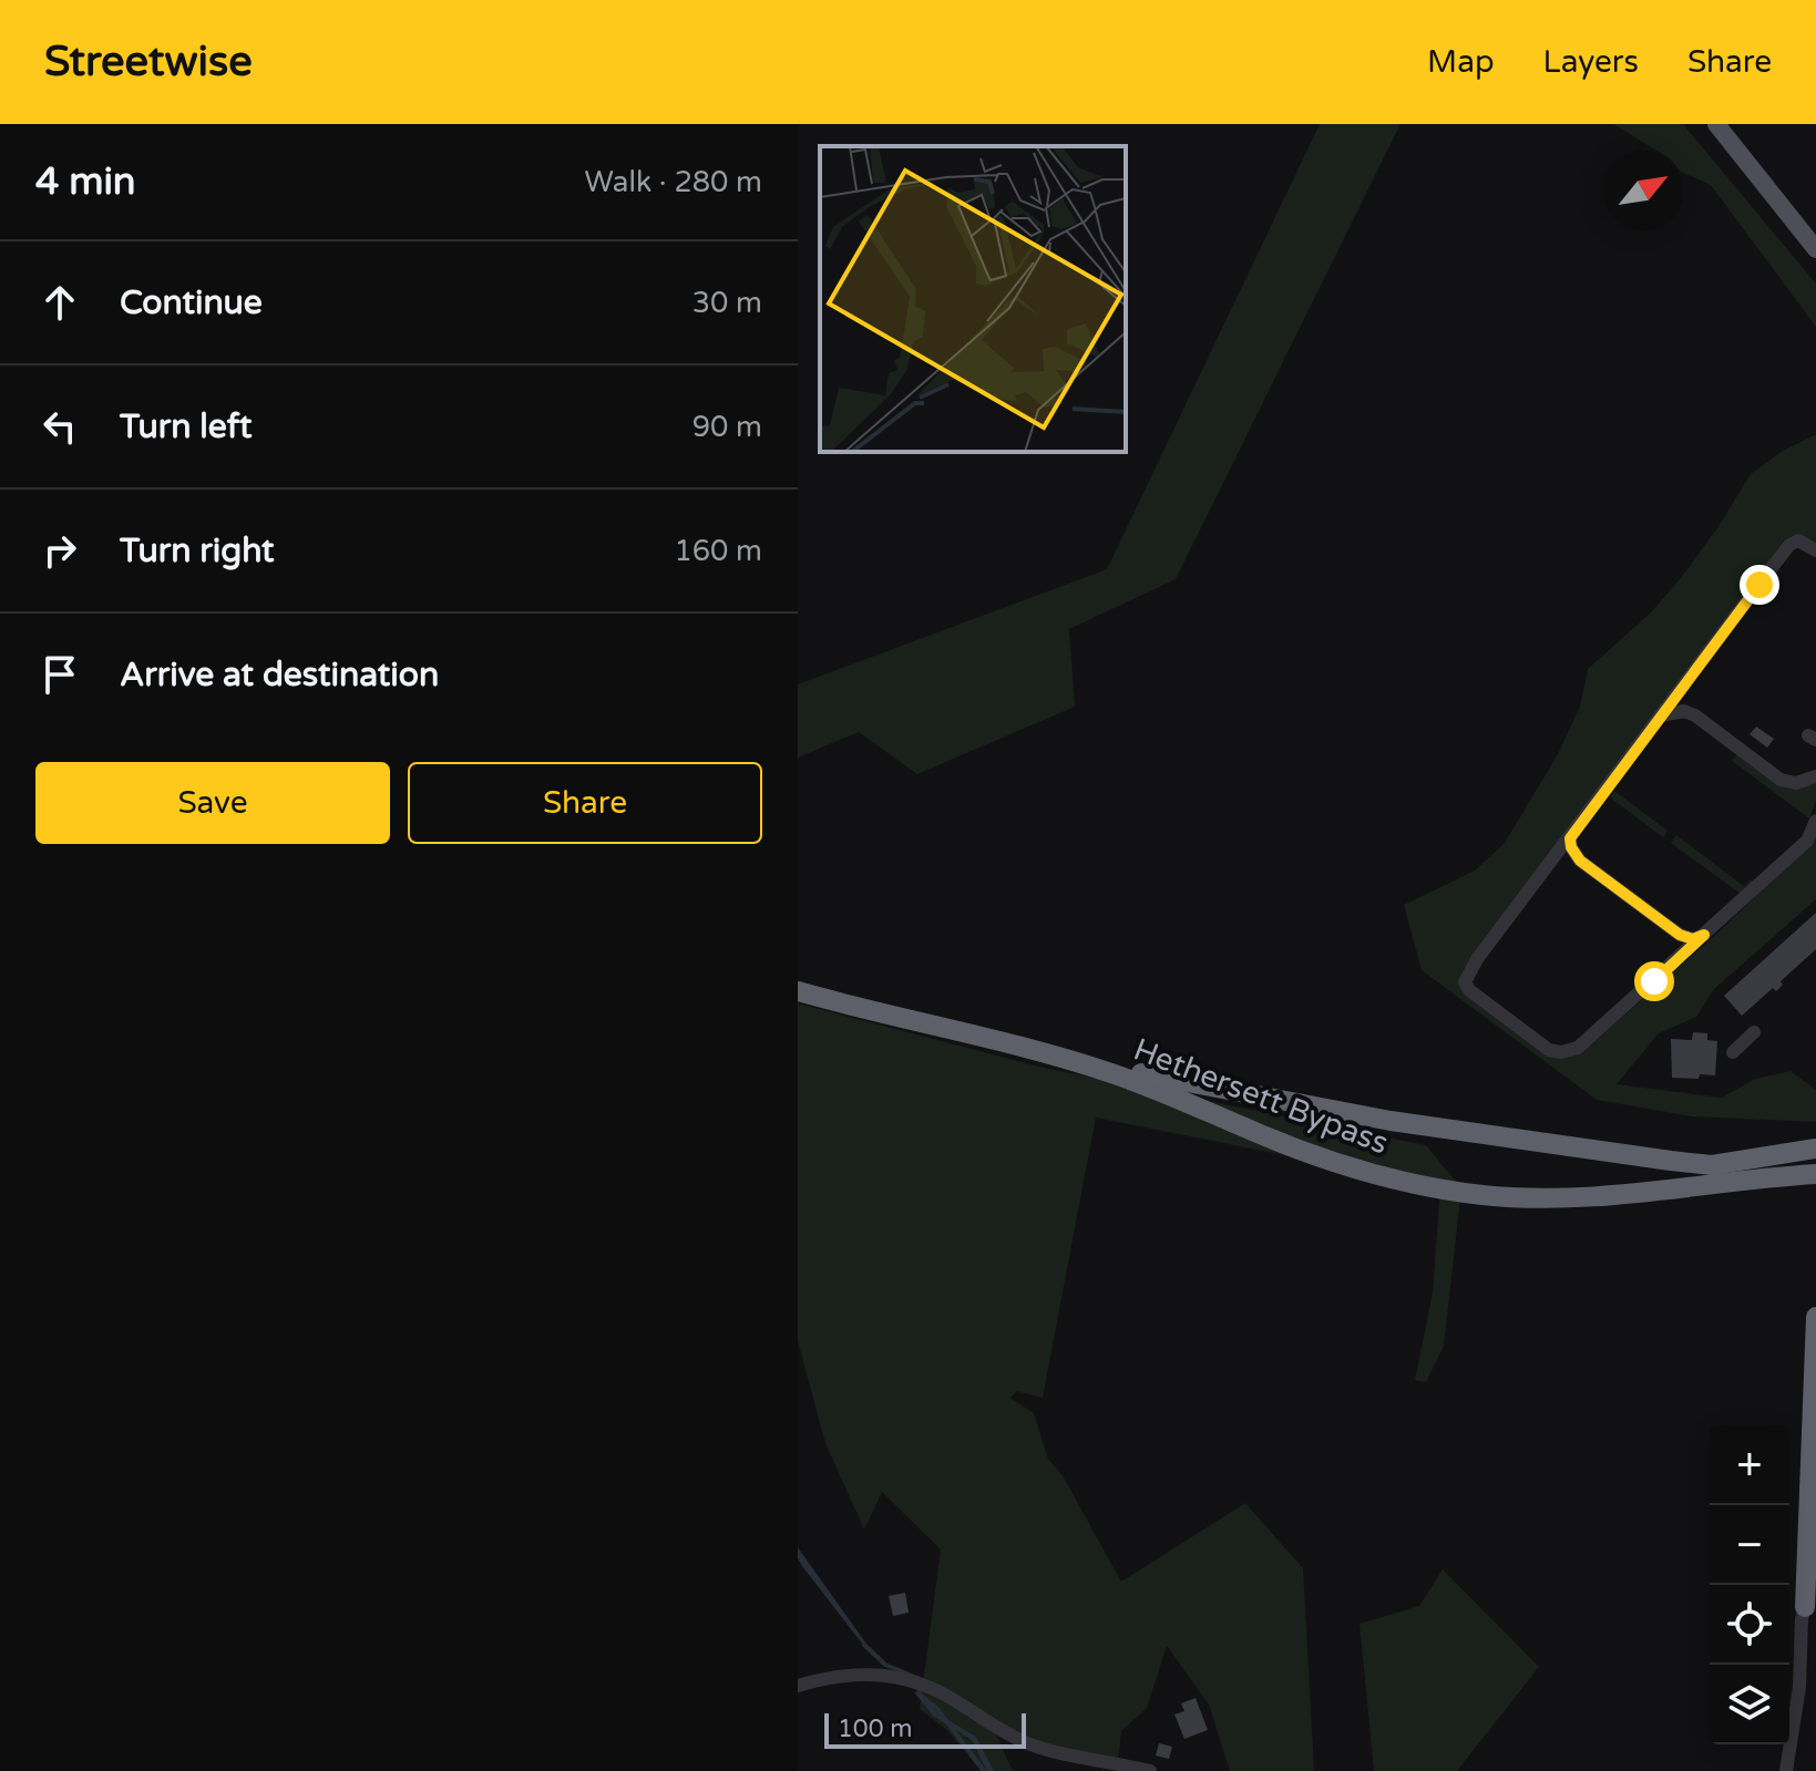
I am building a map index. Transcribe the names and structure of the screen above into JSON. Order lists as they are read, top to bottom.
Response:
{
  "streets": {
    "highway": ["Hethersett Bypass"]
  },
  "scale_bar": "100 m",
  "north": "top right",
  "page": {
    "header": "Streetwise",
    "nav": ["Map", "Layers", "Share"],
    "heading": ["4 min", "Walk · 280 m"],
    "list": [
      ["Continue", "30 m"],
      ["Turn left", "90 m"],
      ["Turn right", "160 m"],
      "Arrive at destination"
    ],
    "buttons": ["Save", "Share"],
    "map_buttons": ["+", "−"],
    "scale": "100 m"
  }
}
